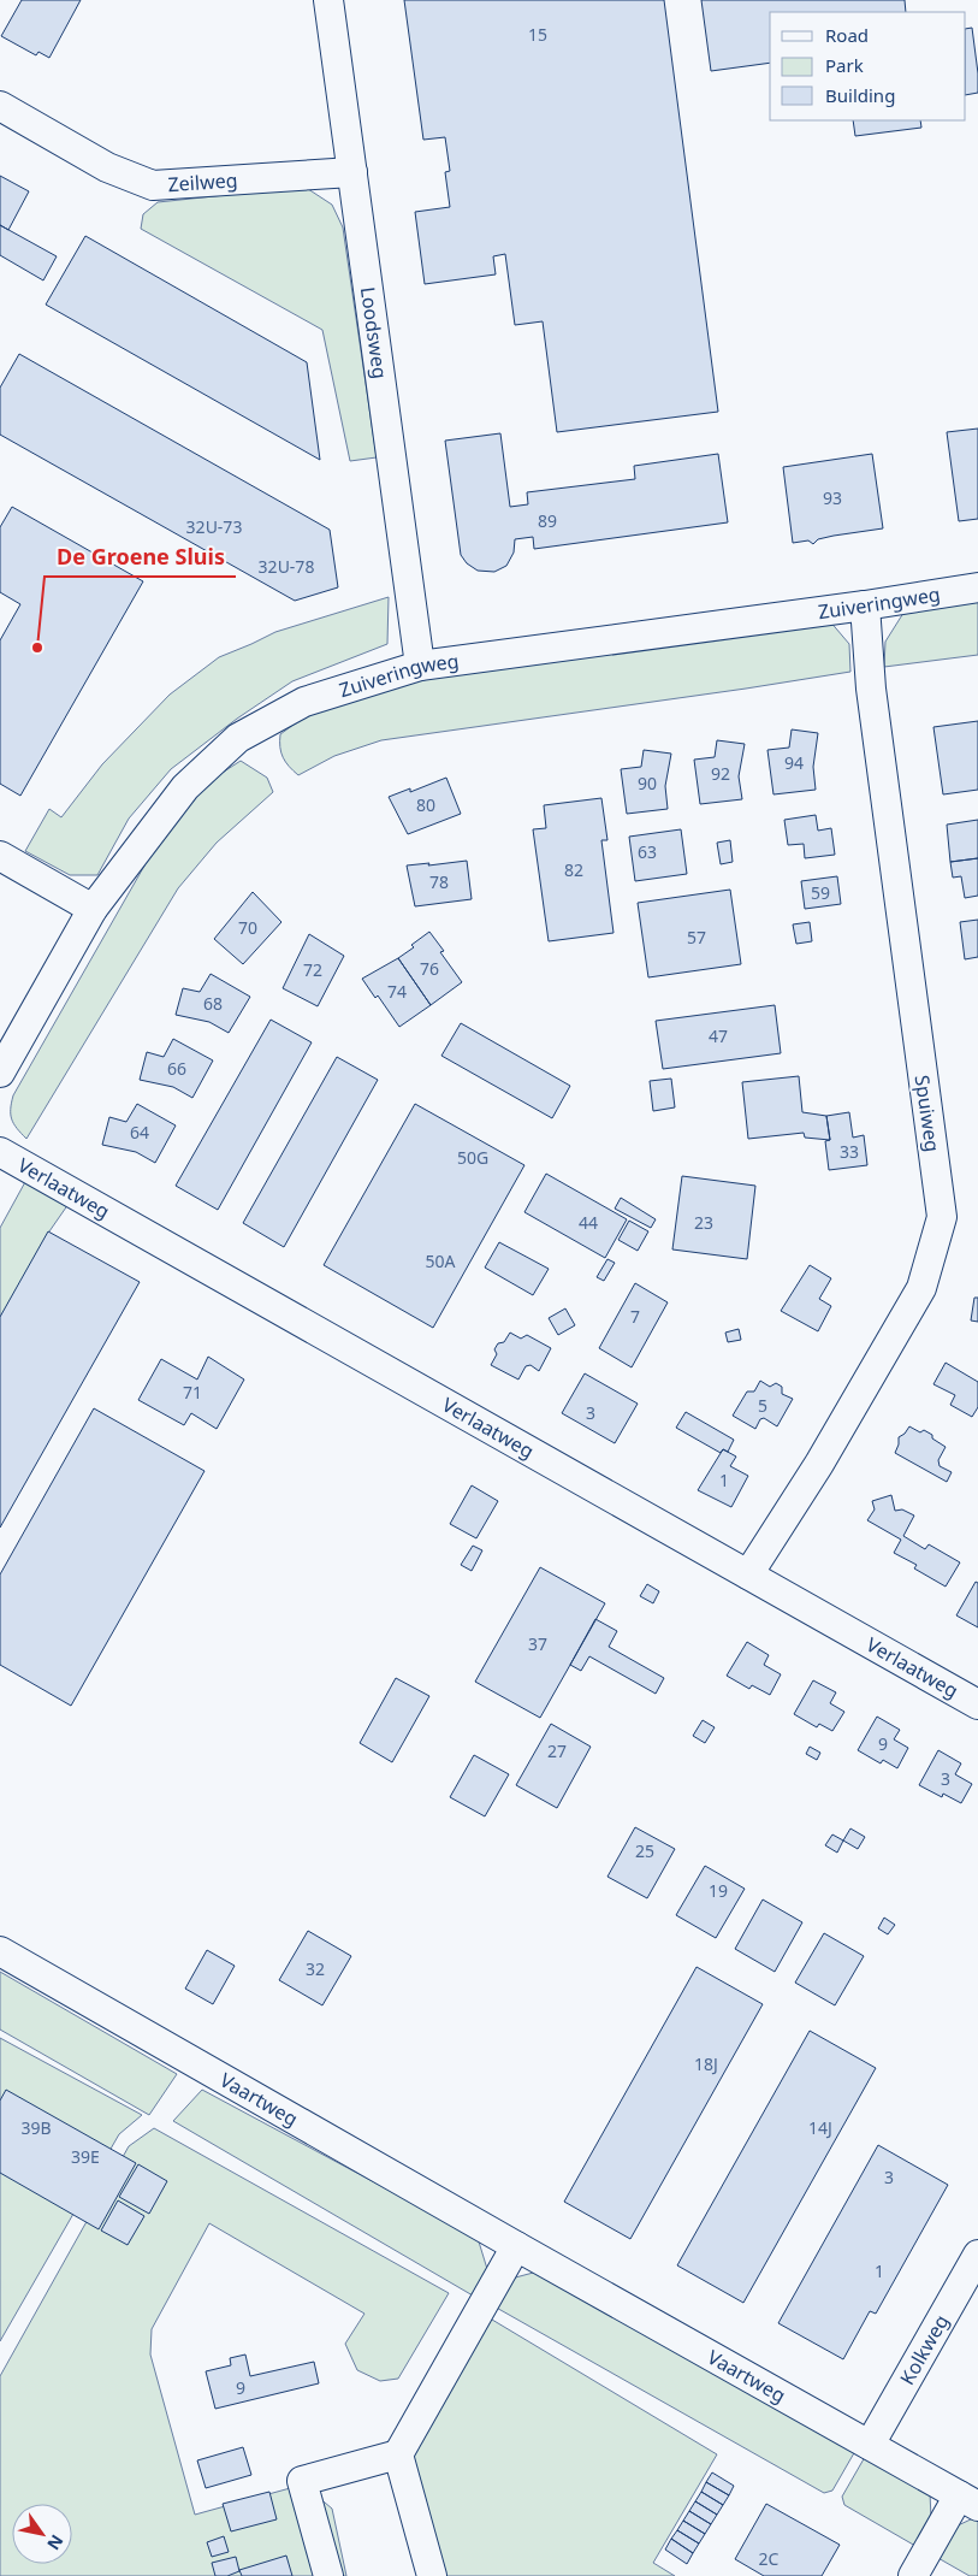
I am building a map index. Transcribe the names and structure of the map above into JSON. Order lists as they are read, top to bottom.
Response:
{
  "streets": {
    "street": [
      "Zeilweg",
      "Loodsweg",
      "Zuiveringweg",
      "Spuiweg",
      "Verlaatweg",
      "Vaartweg",
      "Kolkweg"
    ]
  },
  "crossings": [
    ["Zeilweg", "Loodsweg"],
    ["Loodsweg", "Zuiveringweg"],
    ["Zuiveringweg", "Spuiweg"],
    ["Spuiweg", "Verlaatweg"],
    ["Vaartweg", "Kolkweg"]
  ],
  "places": ["De Groene Sluis"],
  "house_numbers": [
    "15",
    "93",
    "89",
    "32U-73",
    "32U-78",
    "94",
    "92",
    "90",
    "80",
    "63",
    "82",
    "78",
    "59",
    "70",
    "57",
    "76",
    "72",
    "74",
    "68",
    "47",
    "66",
    "64",
    "33",
    "50G",
    "44",
    "23",
    "50A",
    "7",
    "71",
    "5",
    "3",
    "1",
    "37",
    "9",
    "27",
    "3",
    "25",
    "19",
    "32",
    "18J",
    "39B",
    "14J",
    "39E",
    "3",
    "1",
    "9",
    "2C"
  ],
  "legend": ["Road", "Park", "Building"],
  "north": "bottom right"
}
